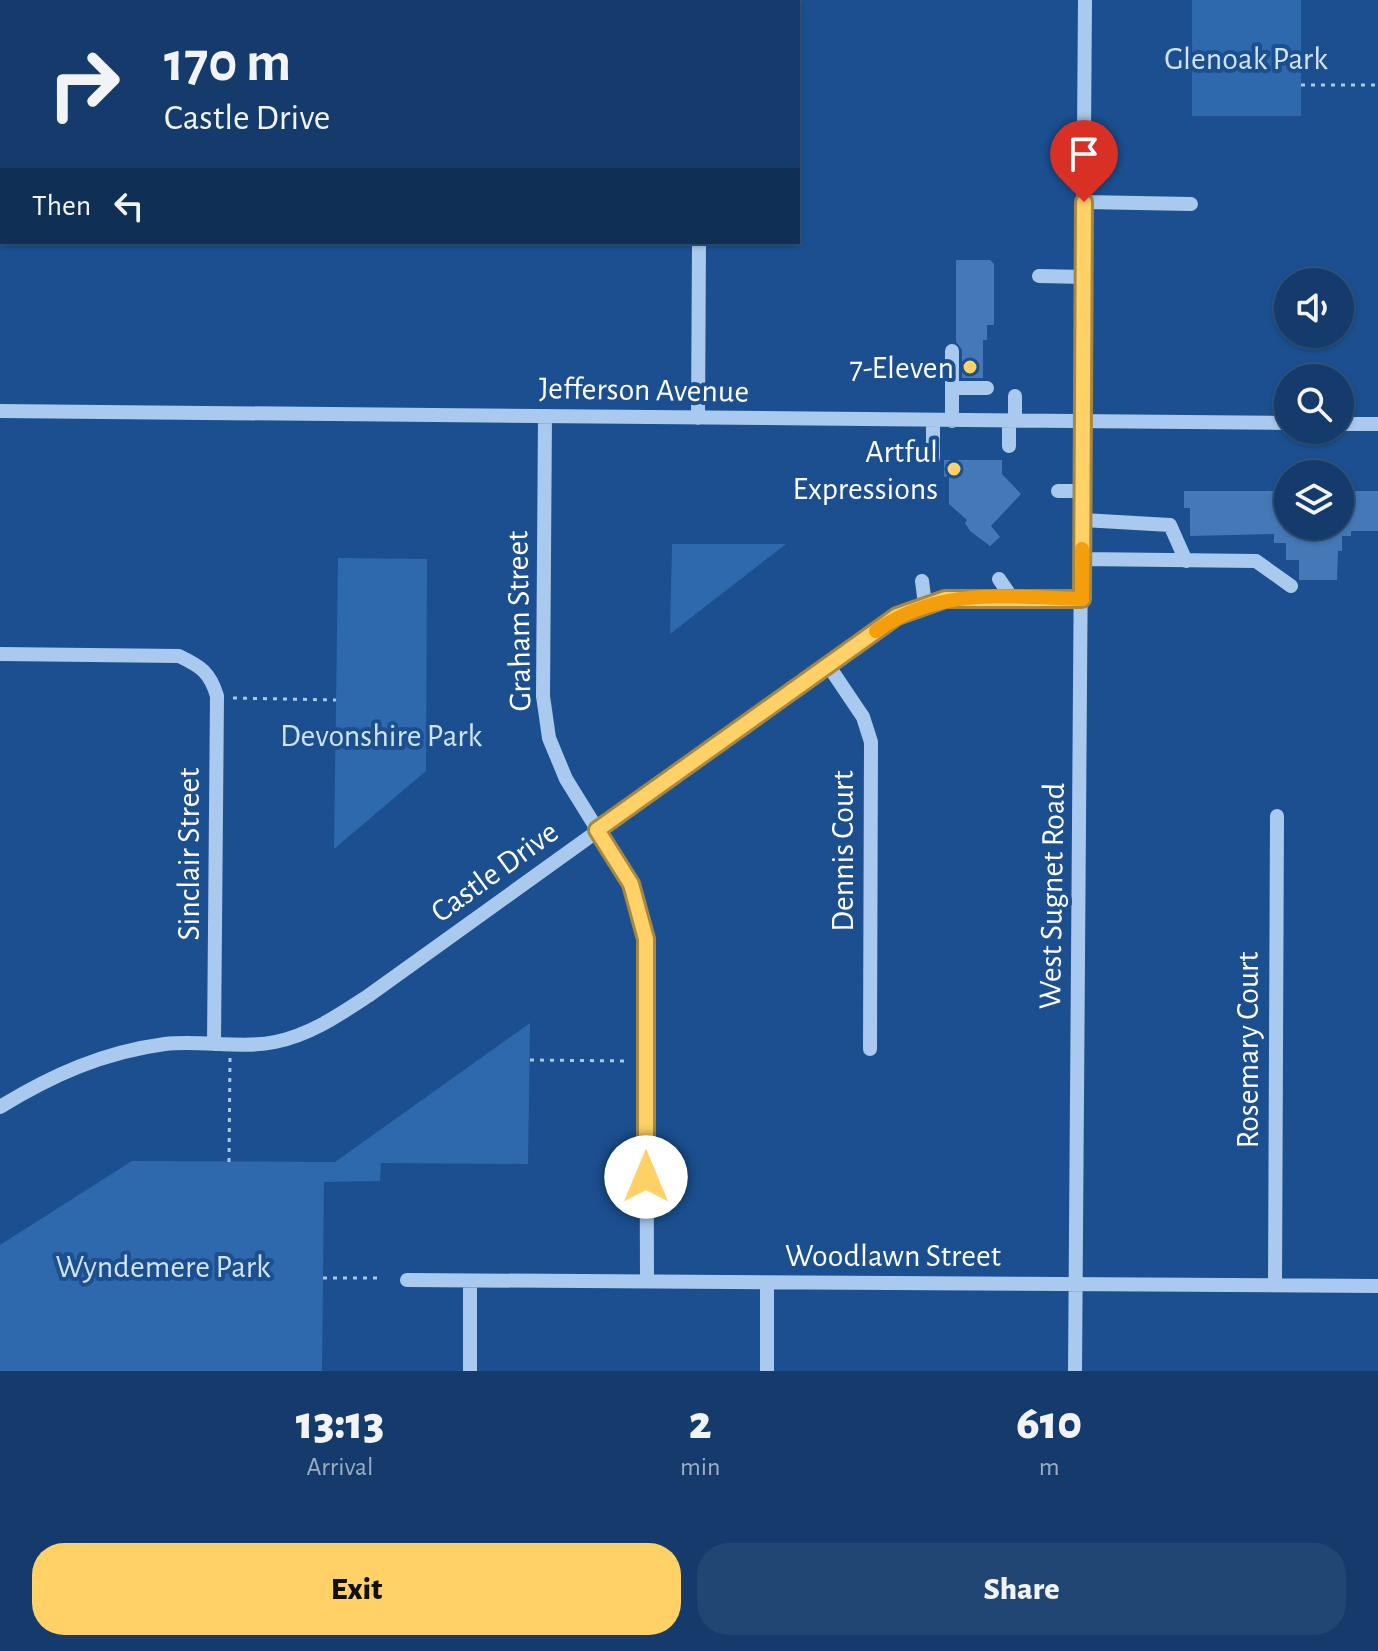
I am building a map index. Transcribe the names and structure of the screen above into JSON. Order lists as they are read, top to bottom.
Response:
{
  "streets": {
    "street": [
      "Jefferson Avenue",
      "Graham Street",
      "Dennis Court",
      "Sinclair Street",
      "Castle Drive",
      "West Sugnet Road",
      "Rosemary Court",
      "Woodlawn Street"
    ]
  },
  "crossings": [
    ["Jefferson Avenue", "Graham Street"],
    ["Jefferson Avenue", "West Sugnet Road"],
    ["Graham Street", "Castle Drive"],
    ["Graham Street", "Woodlawn Street"],
    ["Dennis Court", "Castle Drive"],
    ["Sinclair Street", "Castle Drive"],
    ["Castle Drive", "West Sugnet Road"],
    ["West Sugnet Road", "Woodlawn Street"],
    ["Rosemary Court", "Woodlawn Street"]
  ],
  "parks": ["Glenoak Park", "Devonshire Park", "Wyndemere Park"],
  "places": ["7-Eleven", "Artful Expressions"],
  "page": {
    "turn": ["170 m", "Castle Drive"],
    "then": "Then",
    "eta": [
      "13:13",
      "Arrival",
      "2",
      "min",
      "610",
      "m"
    ],
    "buttons": ["Exit", "Share"]
  }
}
